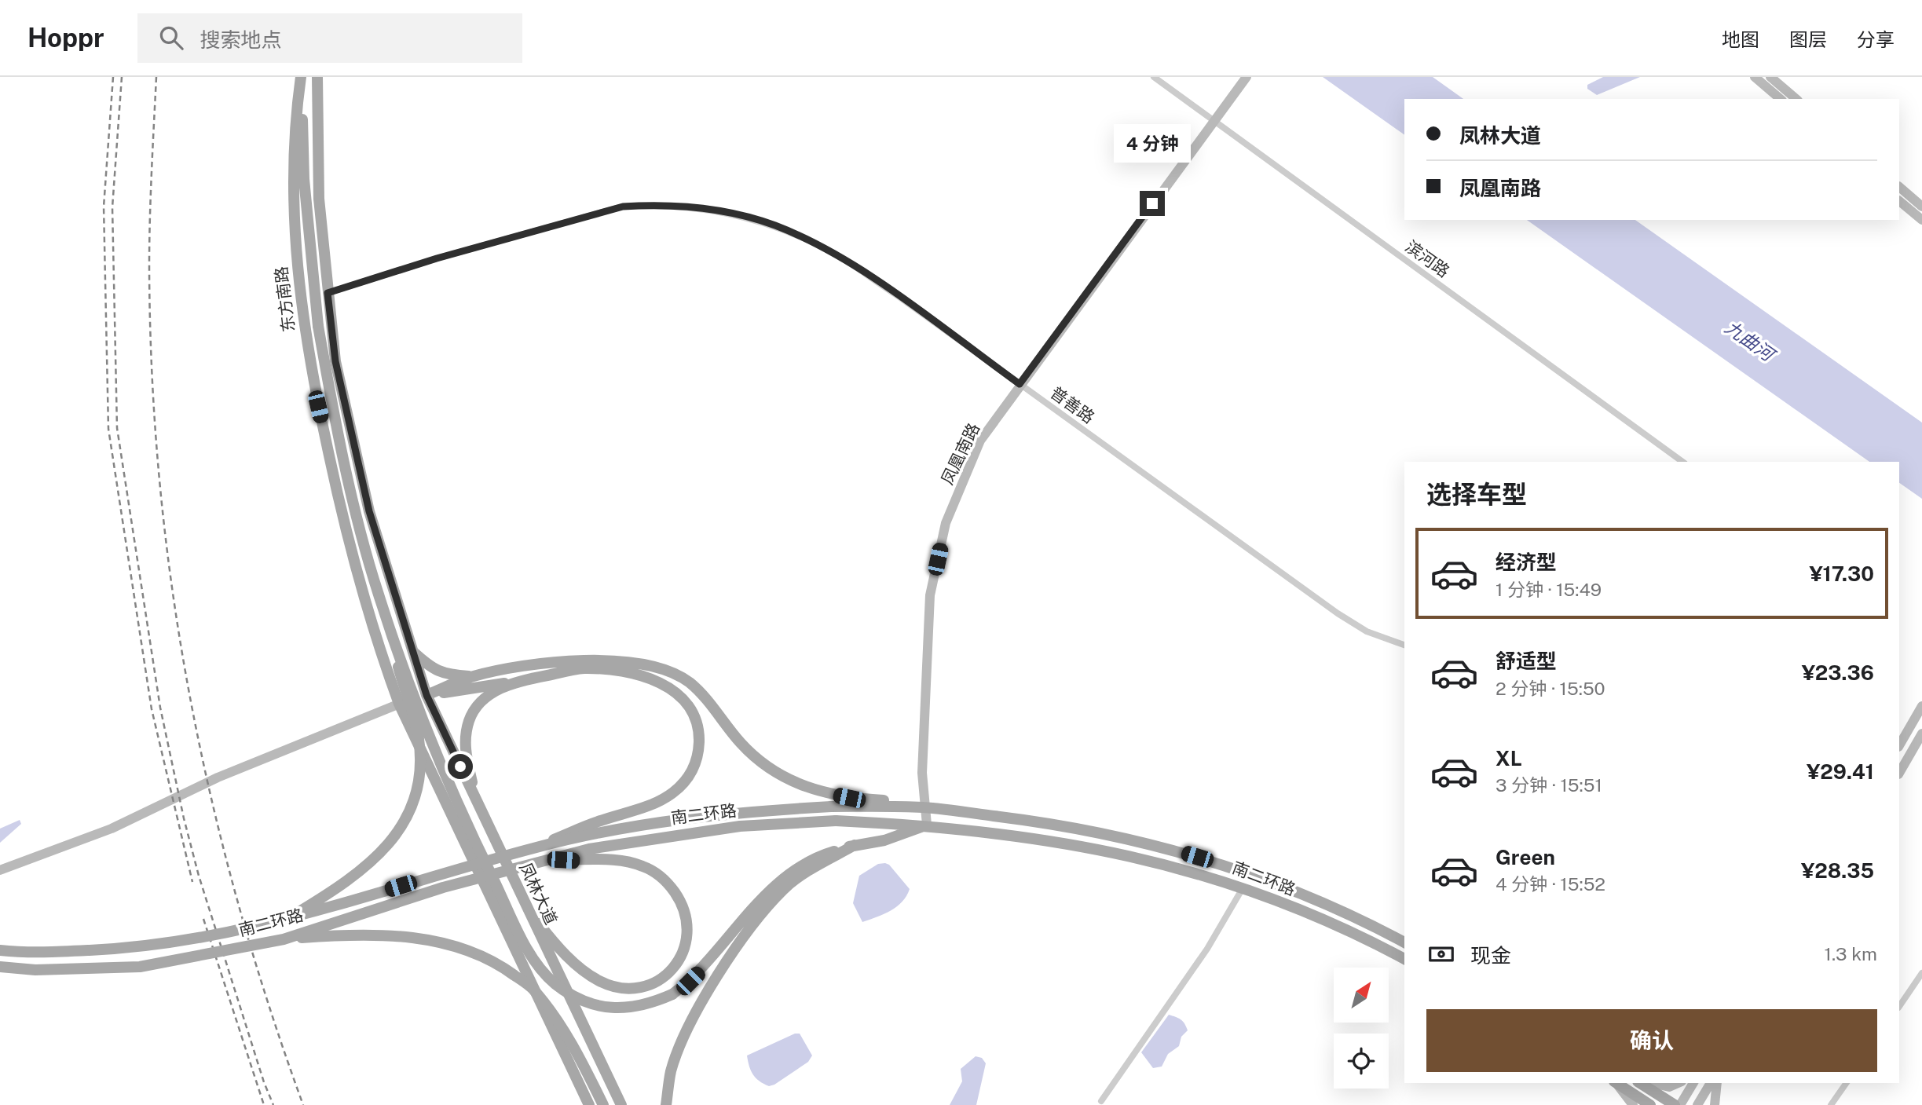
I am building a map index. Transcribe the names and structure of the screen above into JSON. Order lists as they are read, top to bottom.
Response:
{
  "streets": {
    "main road": ["东方南路", "南二环路", "凤林大道"],
    "street": ["滨河路", "普善路", "凤凰南路"]
  },
  "crossings": [
    ["滨河路", "凤凰南路"],
    ["普善路", "凤凰南路"],
    ["凤凰南路", "南二环路"]
  ],
  "water": ["九曲河"],
  "north": "top right",
  "page": {
    "header": "Hoppr",
    "search": "搜索地点",
    "nav": ["地图", "图层", "分享"],
    "banner": ["凤林大道", "凤凰南路"],
    "bubble": "4 分钟",
    "heading": "选择车型",
    "list": [
      {
        "name": "经济型",
        "note": "1 分钟 · 15:49",
        "value": "¥17.30"
      },
      {
        "name": "舒适型",
        "note": "2 分钟 · 15:50",
        "value": "¥23.36"
      },
      {
        "name": "XL",
        "note": "3 分钟 · 15:51",
        "value": "¥29.41"
      },
      {
        "name": "Green",
        "note": "4 分钟 · 15:52",
        "value": "¥28.35"
      }
    ],
    "pay": ["现金", "1.3 km"],
    "buttons": "确认"
  }
}
